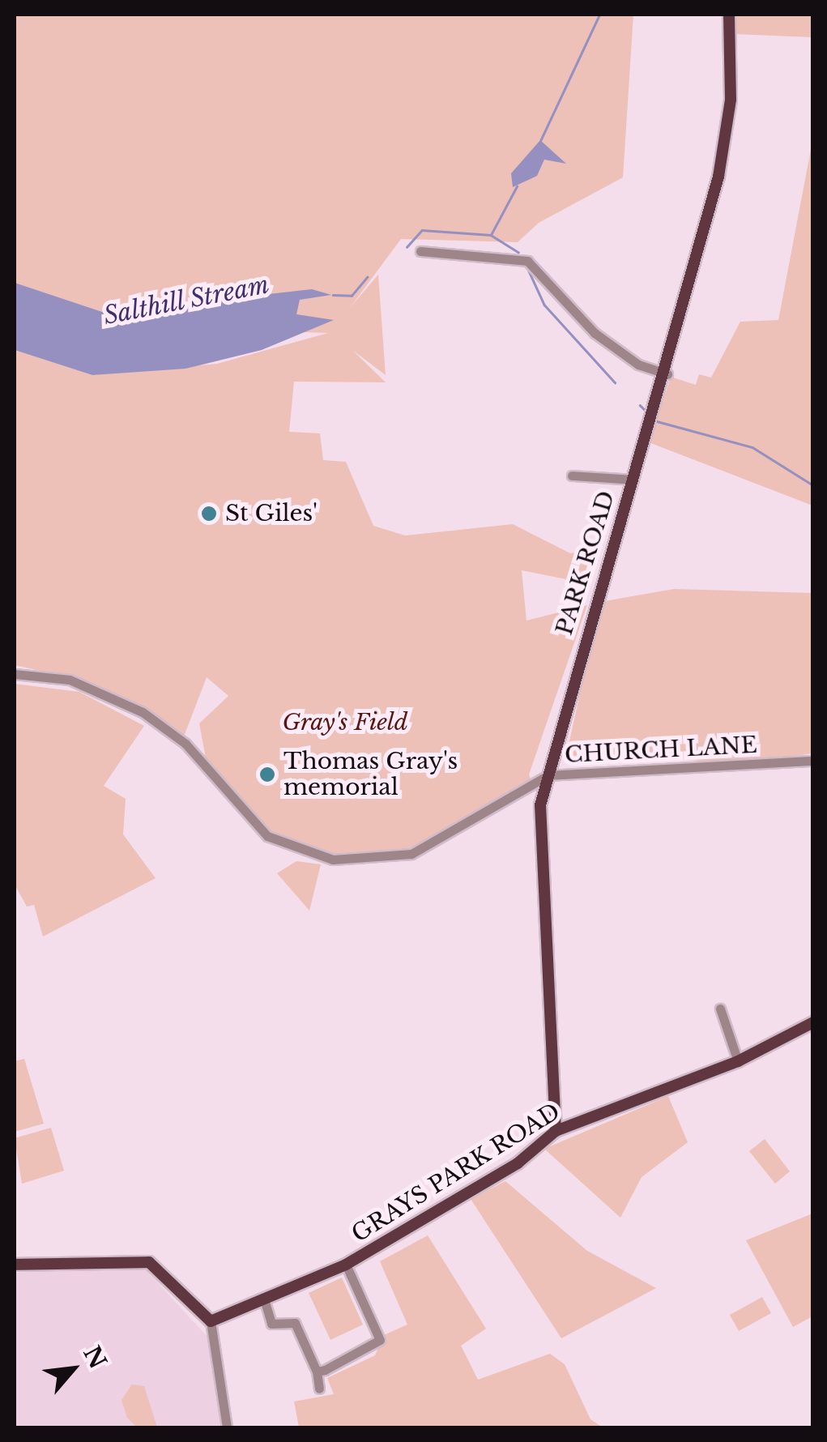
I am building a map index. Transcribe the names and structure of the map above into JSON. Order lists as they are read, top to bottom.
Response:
{
  "streets": {
    "main road": ["PARK ROAD", "GRAYS PARK ROAD"],
    "street": ["CHURCH LANE"]
  },
  "crossings": [
    ["PARK ROAD", "CHURCH LANE"],
    ["PARK ROAD", "GRAYS PARK ROAD"]
  ],
  "water": ["Salthill Stream"],
  "parks": ["Gray's Field"],
  "places": ["St Giles'", "Thomas Gray's memorial"],
  "north": "top right"
}
